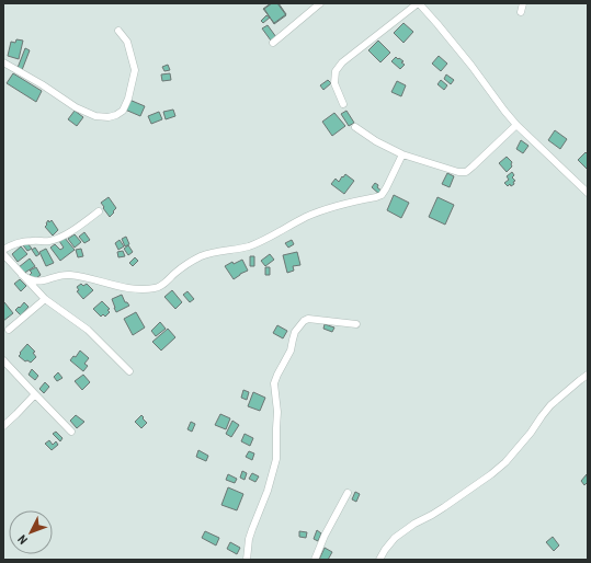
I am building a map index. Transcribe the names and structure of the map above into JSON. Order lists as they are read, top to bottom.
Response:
{
  "north": "bottom left"
}
